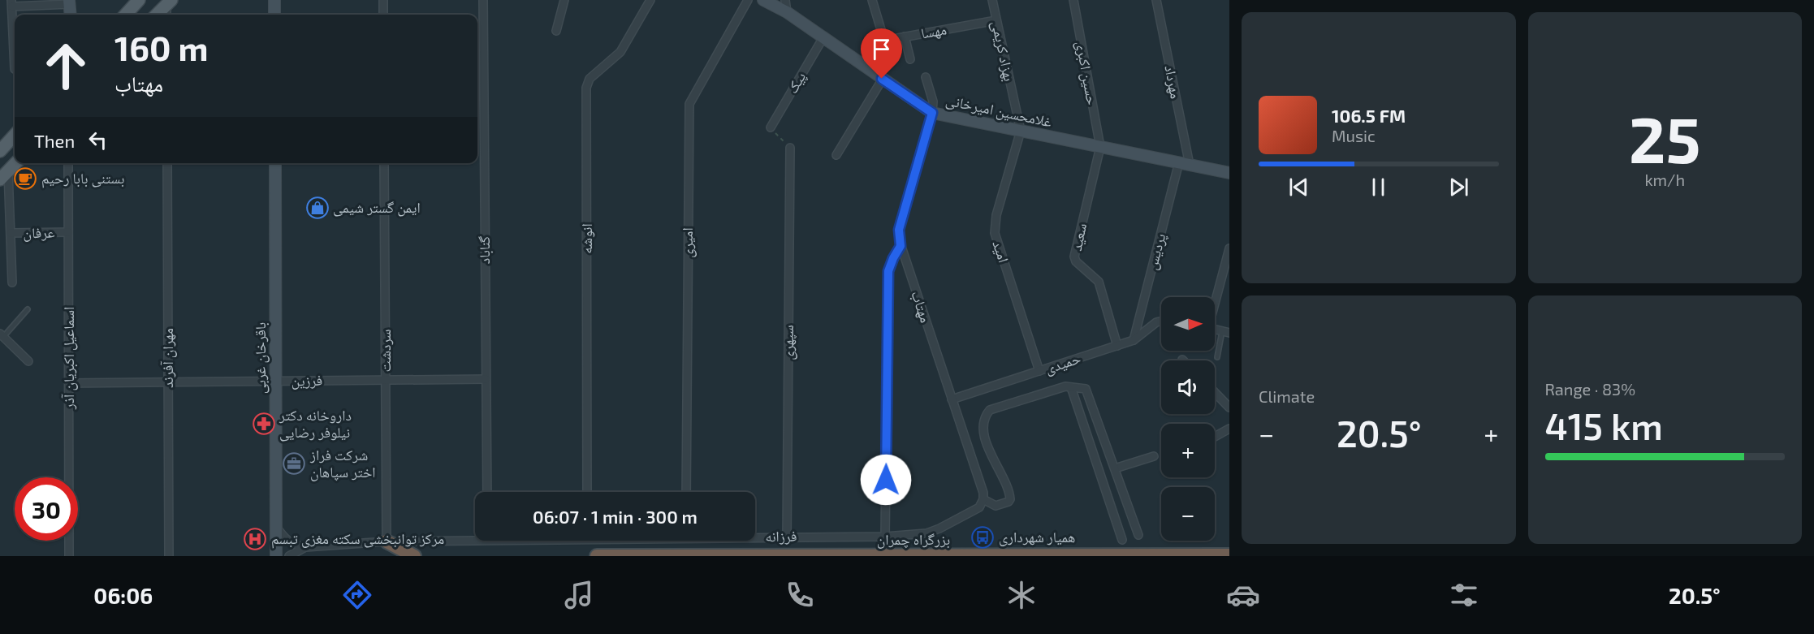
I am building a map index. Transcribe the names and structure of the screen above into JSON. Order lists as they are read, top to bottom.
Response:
{
  "streets": {
    "highway": ["بزرگراه چمران"],
    "street": [
      "مهسا",
      "بهزاد کریمی",
      "حسین اکبری",
      "مهرداد",
      "پیک",
      "غلامحسین امیرخانی",
      "عرفان",
      "سعید",
      "انوشه",
      "امیری",
      "گناباد",
      "امید",
      "پردیس",
      "مهتاب",
      "سپهری",
      "سردشت",
      "اسماعیل اکبریان آذر",
      "مهران آفرند",
      "باقرخان غربی",
      "حمیدی",
      "فرزین",
      "فرزانه"
    ]
  },
  "crossings": [
    ["مهسا", "بهزاد کریمی"],
    ["بهزاد کریمی", "غلامحسین امیرخانی"],
    ["بهزاد کریمی", "امید"],
    ["حسین اکبری", "غلامحسین امیرخانی"],
    ["حسین اکبری", "سعید"],
    ["مهرداد", "غلامحسین امیرخانی"],
    ["مهرداد", "پردیس"],
    ["پیک", "غلامحسین امیرخانی"],
    ["غلامحسین امیرخانی", "سعید"],
    ["غلامحسین امیرخانی", "امید"],
    ["غلامحسین امیرخانی", "پردیس"],
    ["غلامحسین امیرخانی", "مهتاب"],
    ["عرفان", "اسماعیل اکبریان آذر"],
    ["سعید", "حمیدی"],
    ["گناباد", "فرزین"],
    ["امید", "حمیدی"],
    ["پردیس", "حمیدی"],
    ["مهتاب", "حمیدی"],
    ["سپهری", "فرزانه"],
    ["سردشت", "فرزین"],
    ["سردشت", "فرزانه"],
    ["اسماعیل اکبریان آذر", "فرزین"],
    ["مهران آفرند", "فرزین"],
    ["باقرخان غربی", "فرزین"],
    ["باقرخان غربی", "فرزانه"]
  ],
  "places": {
    "cafe": ["بستنی بابا رحیم"],
    "shop": ["ایمن گستر شیمی"],
    "pharmacy": ["داروخانه دکتر نیلوفر رضایی"],
    "office": ["شرکت فراز اختر سپاهان"],
    "bus stop": ["همیار شهرداری"],
    "hospital": ["مرکز توانبخشی سکته مغزی تبسم"]
  },
  "north": "right",
  "page": {
    "tile": [
      ["25", "km/h"],
      "Climate",
      ["Range · 83%", "415 km"]
    ],
    "turn": ["160 m", "مهتاب"],
    "song": ["106.5 FM", "Music"],
    "then": "Then",
    "map_buttons": ["+", "−"],
    "heat": ["−", "20.5°", "+"],
    "limit": "30",
    "trip": "06:07 · 1 min · 300 m",
    "tabs": ["06:06", "20.5°"]
  }
}
